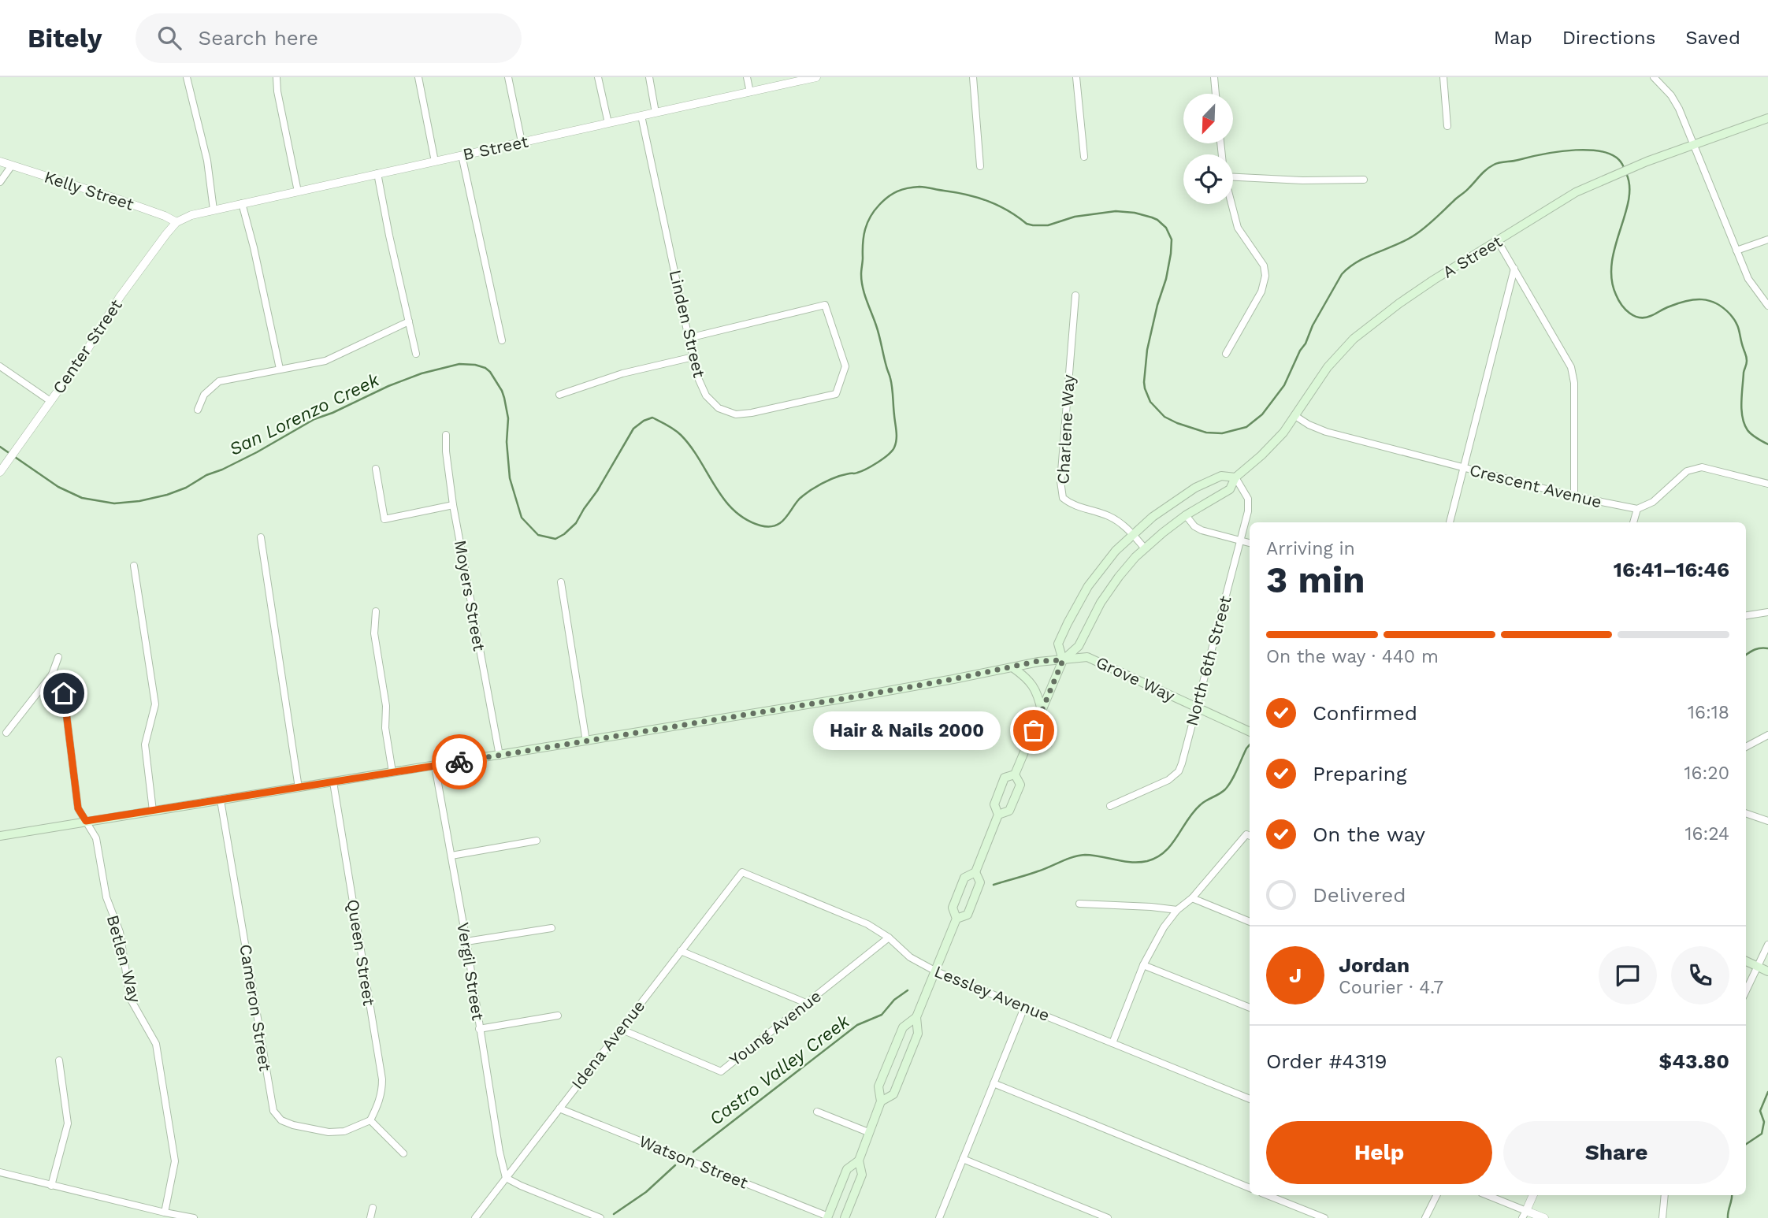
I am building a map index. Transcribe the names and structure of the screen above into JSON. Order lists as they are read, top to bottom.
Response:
{
  "streets": {
    "main road": ["A Street", "Grove Way"],
    "street": [
      "B Street",
      "Kelly Street",
      "Linden Street",
      "Center Street",
      "Charlene Way",
      "Crescent Avenue",
      "Moyers Street",
      "North 6th Street",
      "Queen Street",
      "Betlen Way",
      "Vergil Street",
      "Lessley Avenue",
      "Cameron Street",
      "Young Avenue",
      "Idena Avenue",
      "Watson Street"
    ]
  },
  "crossings": [
    ["B Street", "Kelly Street"],
    ["B Street", "Linden Street"],
    ["B Street", "Center Street"],
    ["Kelly Street", "Center Street"],
    ["A Street", "Charlene Way"],
    ["A Street", "Crescent Avenue"],
    ["A Street", "North 6th Street"],
    ["A Street", "Grove Way"],
    ["Moyers Street", "Grove Way"],
    ["North 6th Street", "Grove Way"],
    ["Grove Way", "Queen Street"],
    ["Grove Way", "Betlen Way"],
    ["Grove Way", "Vergil Street"],
    ["Grove Way", "Cameron Street"],
    ["Queen Street", "Cameron Street"],
    ["Vergil Street", "Idena Avenue"],
    ["Lessley Avenue", "Young Avenue"],
    ["Lessley Avenue", "Idena Avenue"],
    ["Young Avenue", "Idena Avenue"],
    ["Idena Avenue", "Watson Street"]
  ],
  "water": ["San Lorenzo Creek", "Castro Valley Creek"],
  "places": ["Hair & Nails 2000"],
  "north": "bottom left",
  "page": {
    "header": "Bitely",
    "search": "Search here",
    "nav": ["Map", "Directions", "Saved"],
    "heading": ["3 min", "Arriving in", "16:41–16:46"],
    "panel": [
      "Jordan",
      "Courier · 4.7",
      "Order #4319",
      "$43.80"
    ],
    "bar": "On the way · 440 m",
    "list": [
      ["Confirmed", "16:18"],
      ["Preparing", "16:20"],
      ["On the way", "16:24"],
      "Delivered"
    ],
    "bubble": "Hair & Nails 2000",
    "round": "J",
    "buttons": ["Help", "Share"]
  }
}
